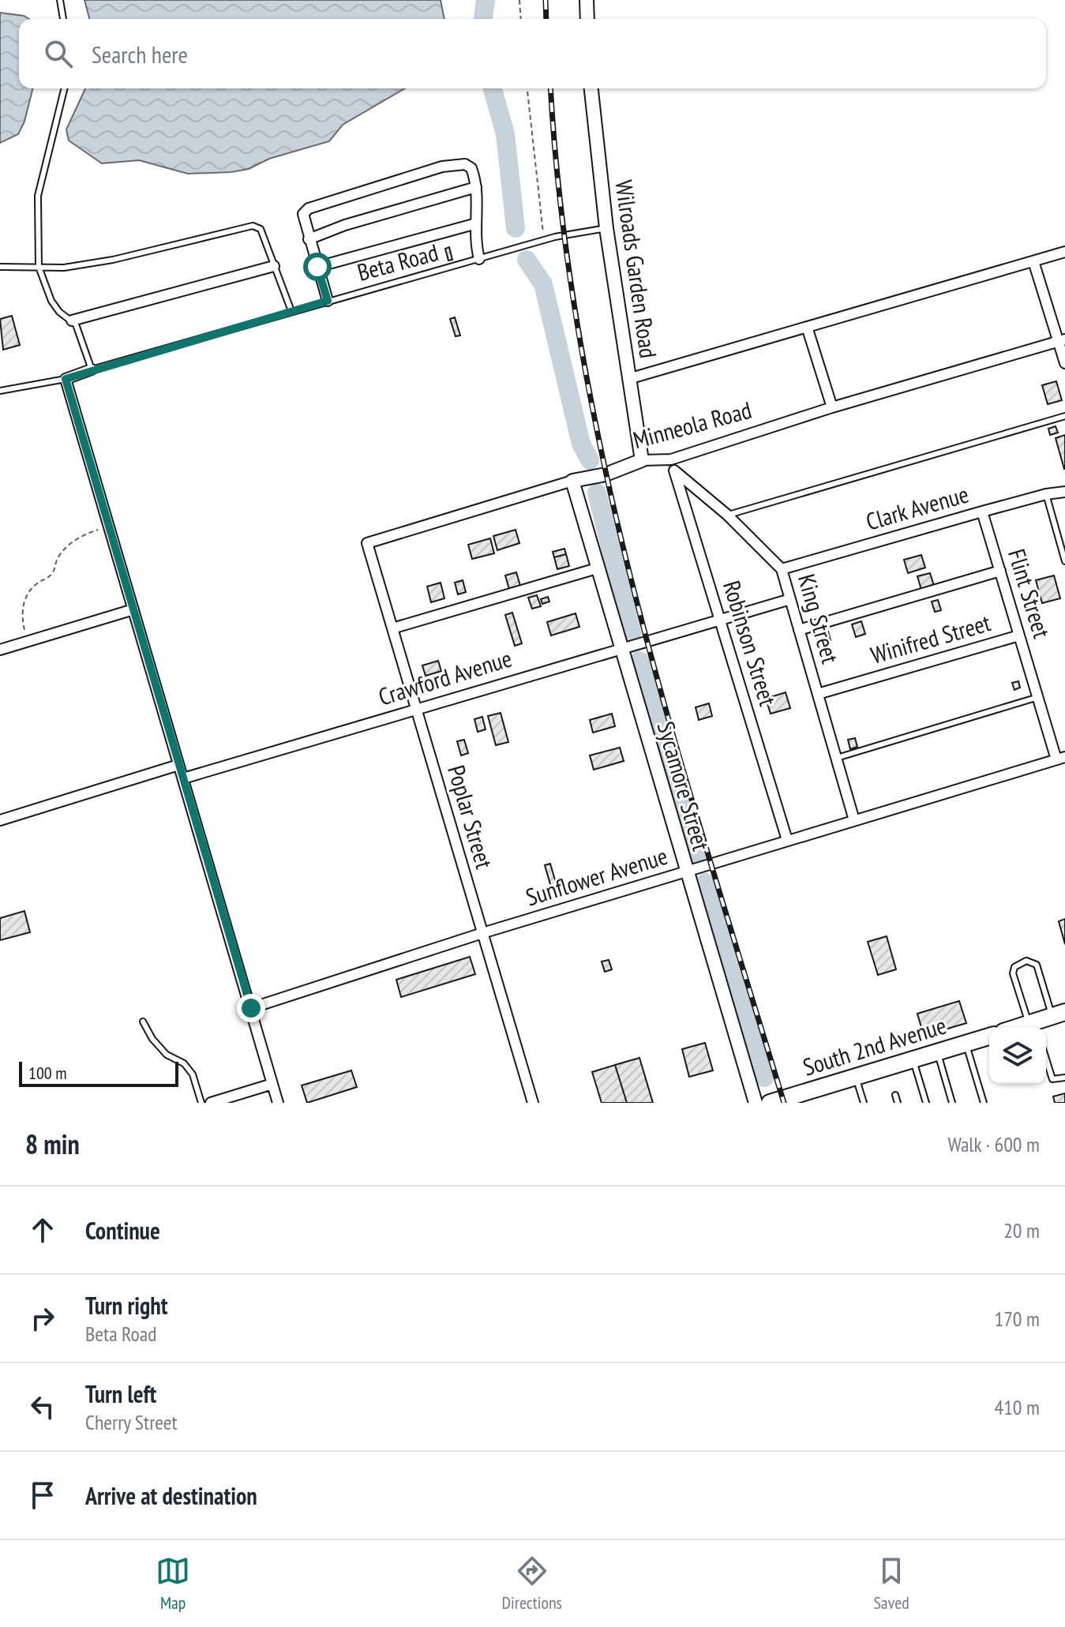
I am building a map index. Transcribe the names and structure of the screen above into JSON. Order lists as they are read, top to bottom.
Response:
{
  "streets": {
    "main road": ["South 2nd Avenue"],
    "street": [
      "Wilroads Garden Road",
      "Minneola Road",
      "Clark Avenue",
      "Flint Street",
      "King Street",
      "Winifred Street",
      "Robinson Street",
      "Crawford Avenue",
      "Sycamore Street",
      "Poplar Street",
      "Sunflower Avenue"
    ],
    "lane": ["Beta Road"]
  },
  "crossings": [
    ["Beta Road", "Wilroads Garden Road"],
    ["Wilroads Garden Road", "Minneola Road"],
    ["Minneola Road", "Robinson Street"],
    ["Minneola Road", "Sycamore Street"],
    ["Minneola Road", "Poplar Street"],
    ["Clark Avenue", "Flint Street"],
    ["Clark Avenue", "King Street"],
    ["Flint Street", "Winifred Street"],
    ["Flint Street", "Sunflower Avenue"],
    ["King Street", "Winifred Street"],
    ["King Street", "Robinson Street"],
    ["King Street", "Crawford Avenue"],
    ["King Street", "Sunflower Avenue"],
    ["Robinson Street", "Crawford Avenue"],
    ["Robinson Street", "Sunflower Avenue"],
    ["Crawford Avenue", "Sycamore Street"],
    ["Crawford Avenue", "Poplar Street"],
    ["Sycamore Street", "Sunflower Avenue"],
    ["Poplar Street", "Sunflower Avenue"]
  ],
  "scale_bar": "100 m",
  "page": {
    "search": "Search here",
    "scale": "100 m",
    "heading": ["8 min", "Walk · 600 m"],
    "list": [
      ["Continue", "20 m"],
      ["Turn right", "Beta Road", "170 m"],
      ["Turn left", "Cherry Street", "410 m"],
      "Arrive at destination"
    ],
    "nav": ["Map", "Directions", "Saved"]
  }
}
